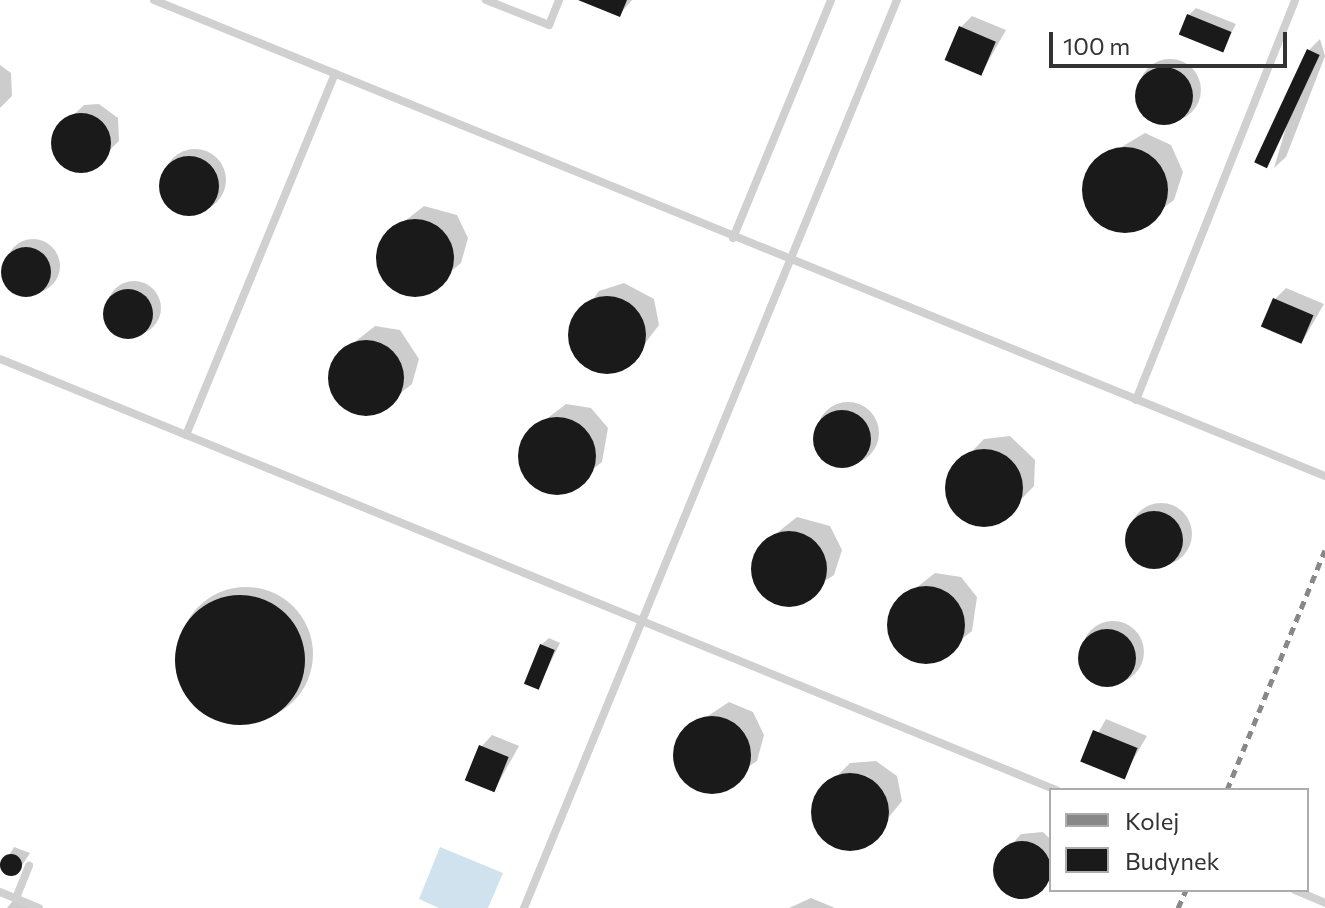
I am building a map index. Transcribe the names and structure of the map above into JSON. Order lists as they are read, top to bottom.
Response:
{
  "legend": ["Kolej", "Budynek"],
  "scale_bar": "100 m"
}
